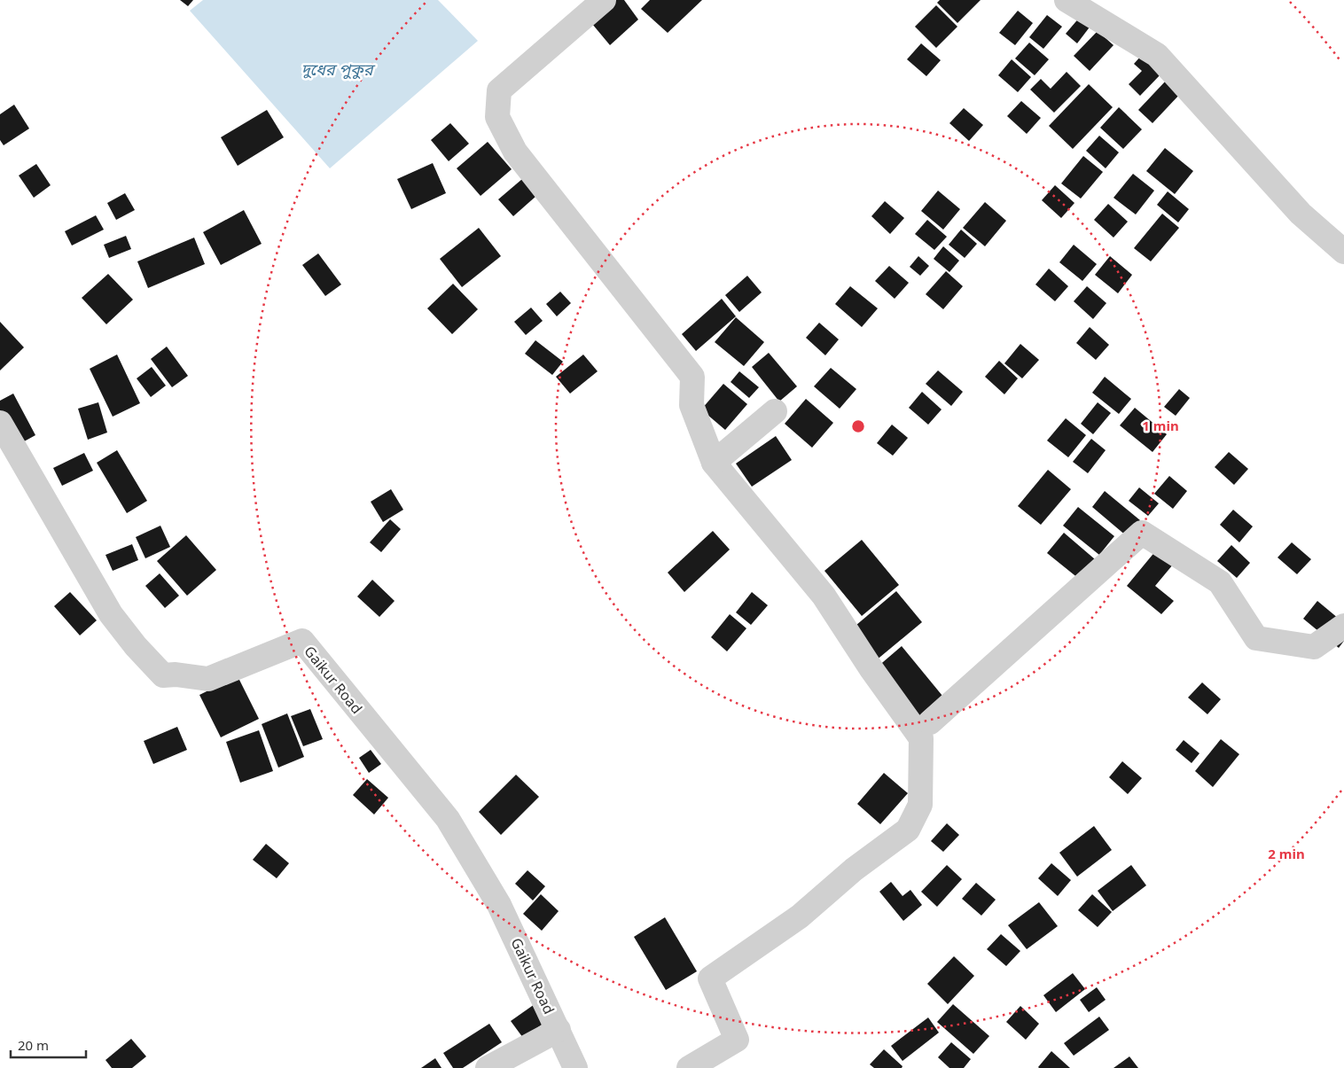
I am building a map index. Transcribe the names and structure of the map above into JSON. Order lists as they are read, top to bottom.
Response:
{
  "streets": {
    "street": ["Gaikur Road"]
  },
  "water": ["দুধের পুকুর"],
  "scale_bar": "20 m",
  "rings": ["1 min", "2 min"]
}
